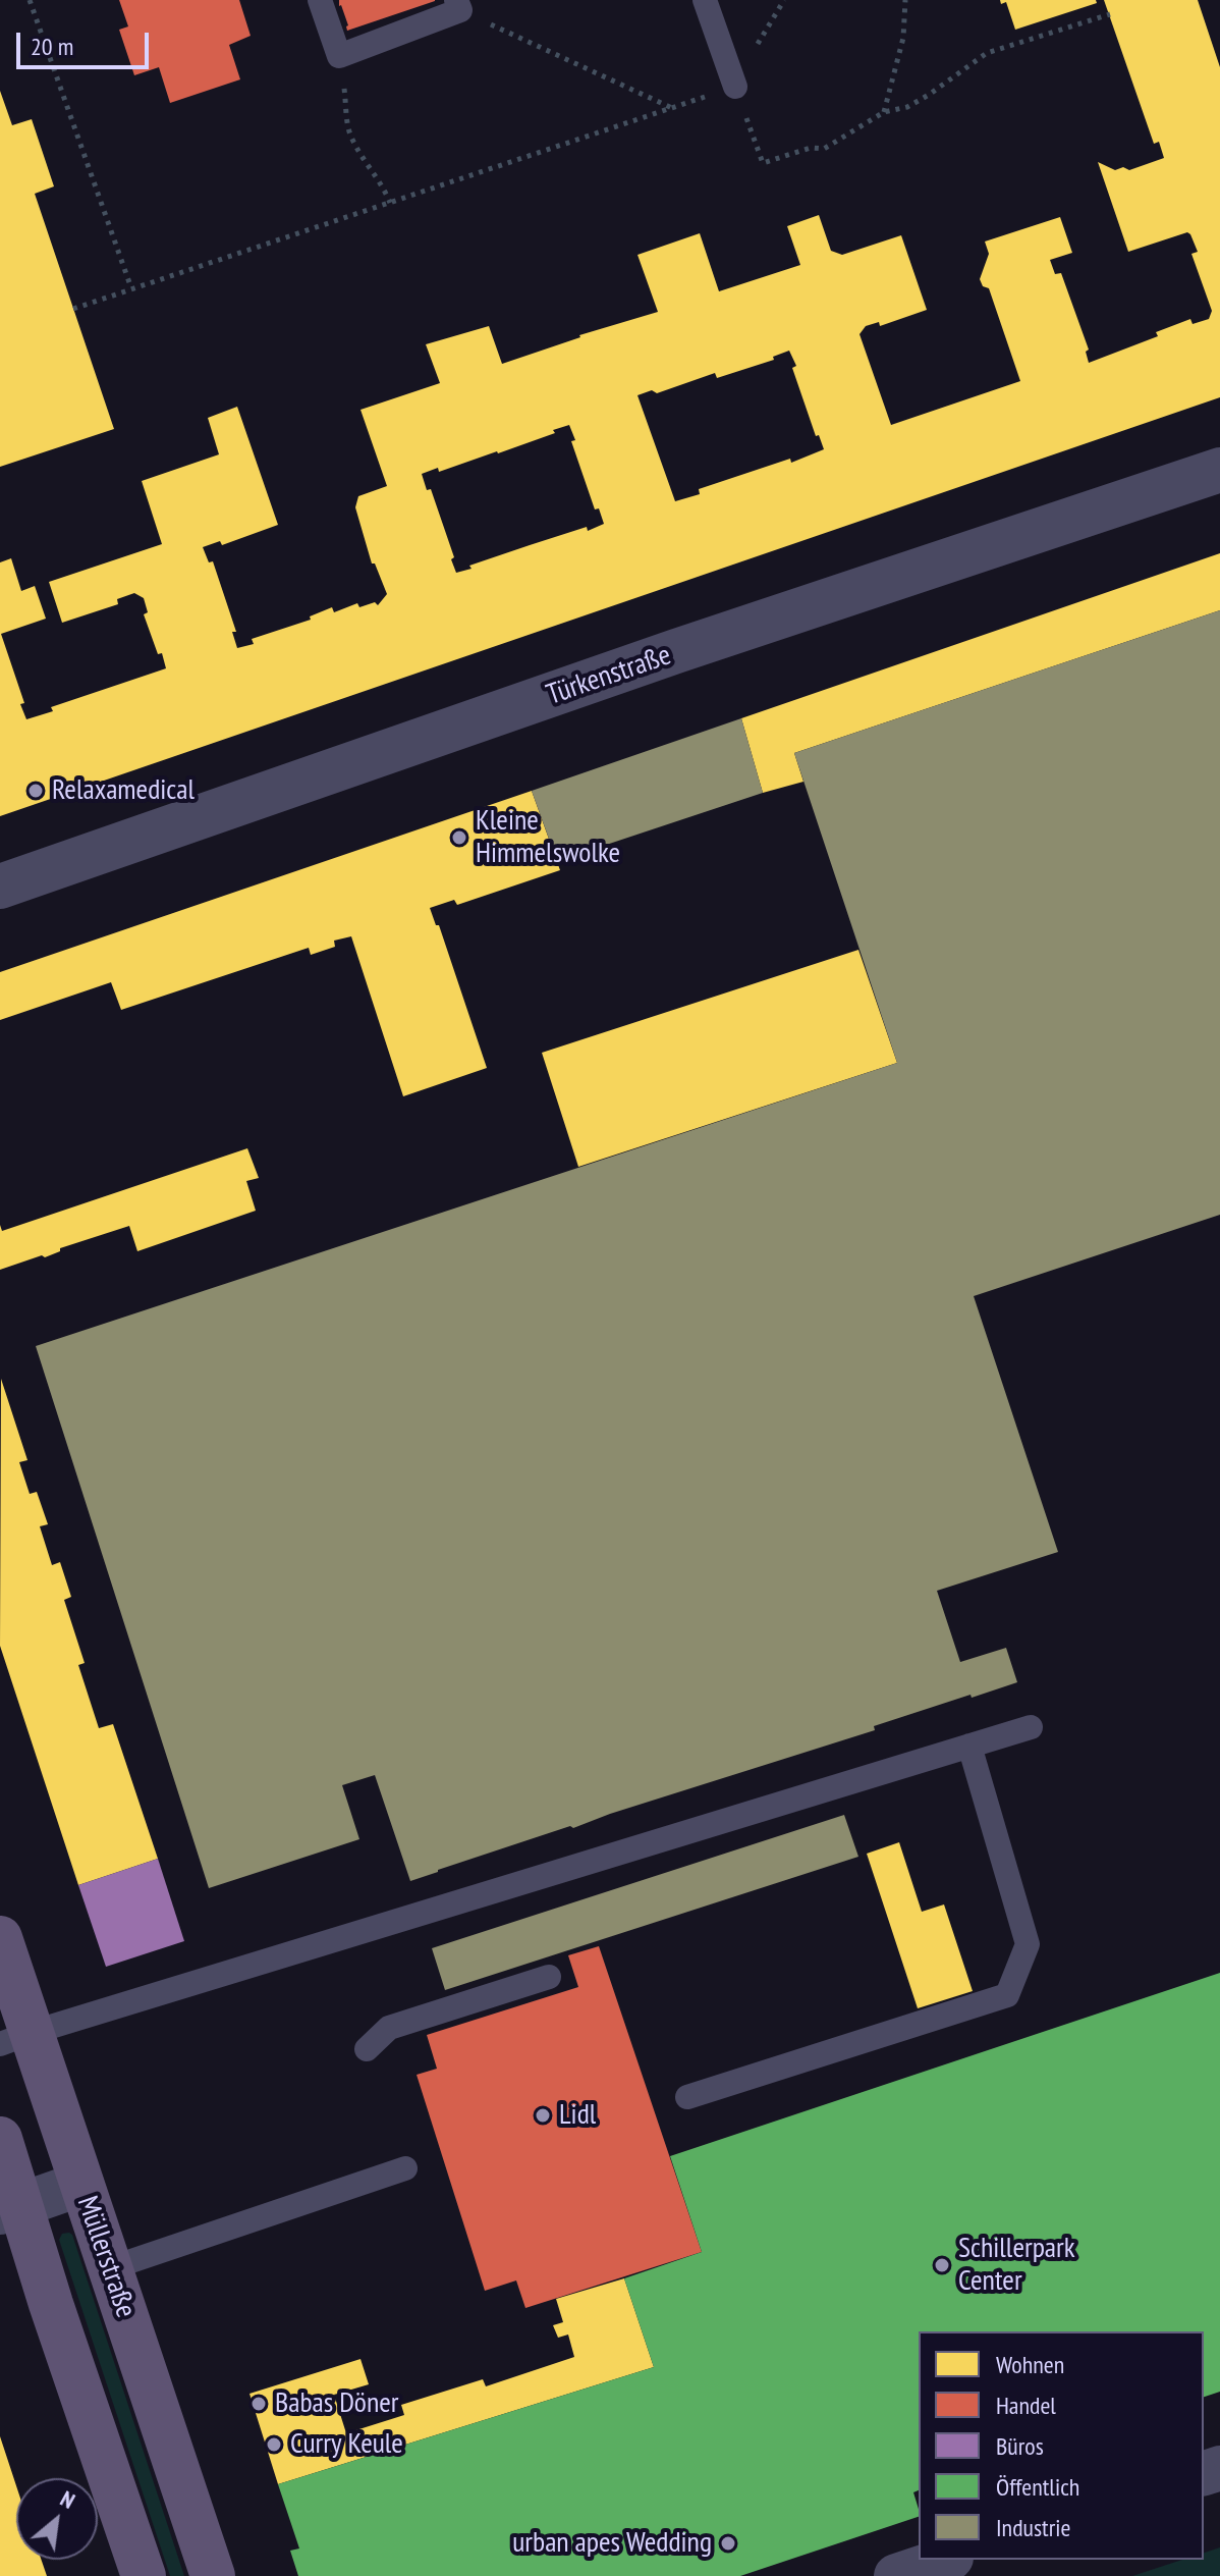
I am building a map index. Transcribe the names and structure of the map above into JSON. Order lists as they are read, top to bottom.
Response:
{
  "streets": {
    "main road": ["Müllerstraße"],
    "street": ["Türkenstraße"]
  },
  "places": [
    "Relaxamedical",
    "Kleine Himmelswolke",
    "Lidl",
    "Schillerpark Center",
    "Babas Döner",
    "Curry Keule",
    "urban apes Wedding"
  ],
  "legend": [
    "Wohnen",
    "Handel",
    "Büros",
    "Öffentlich",
    "Industrie"
  ],
  "scale_bar": "20 m",
  "north": "top right"
}
